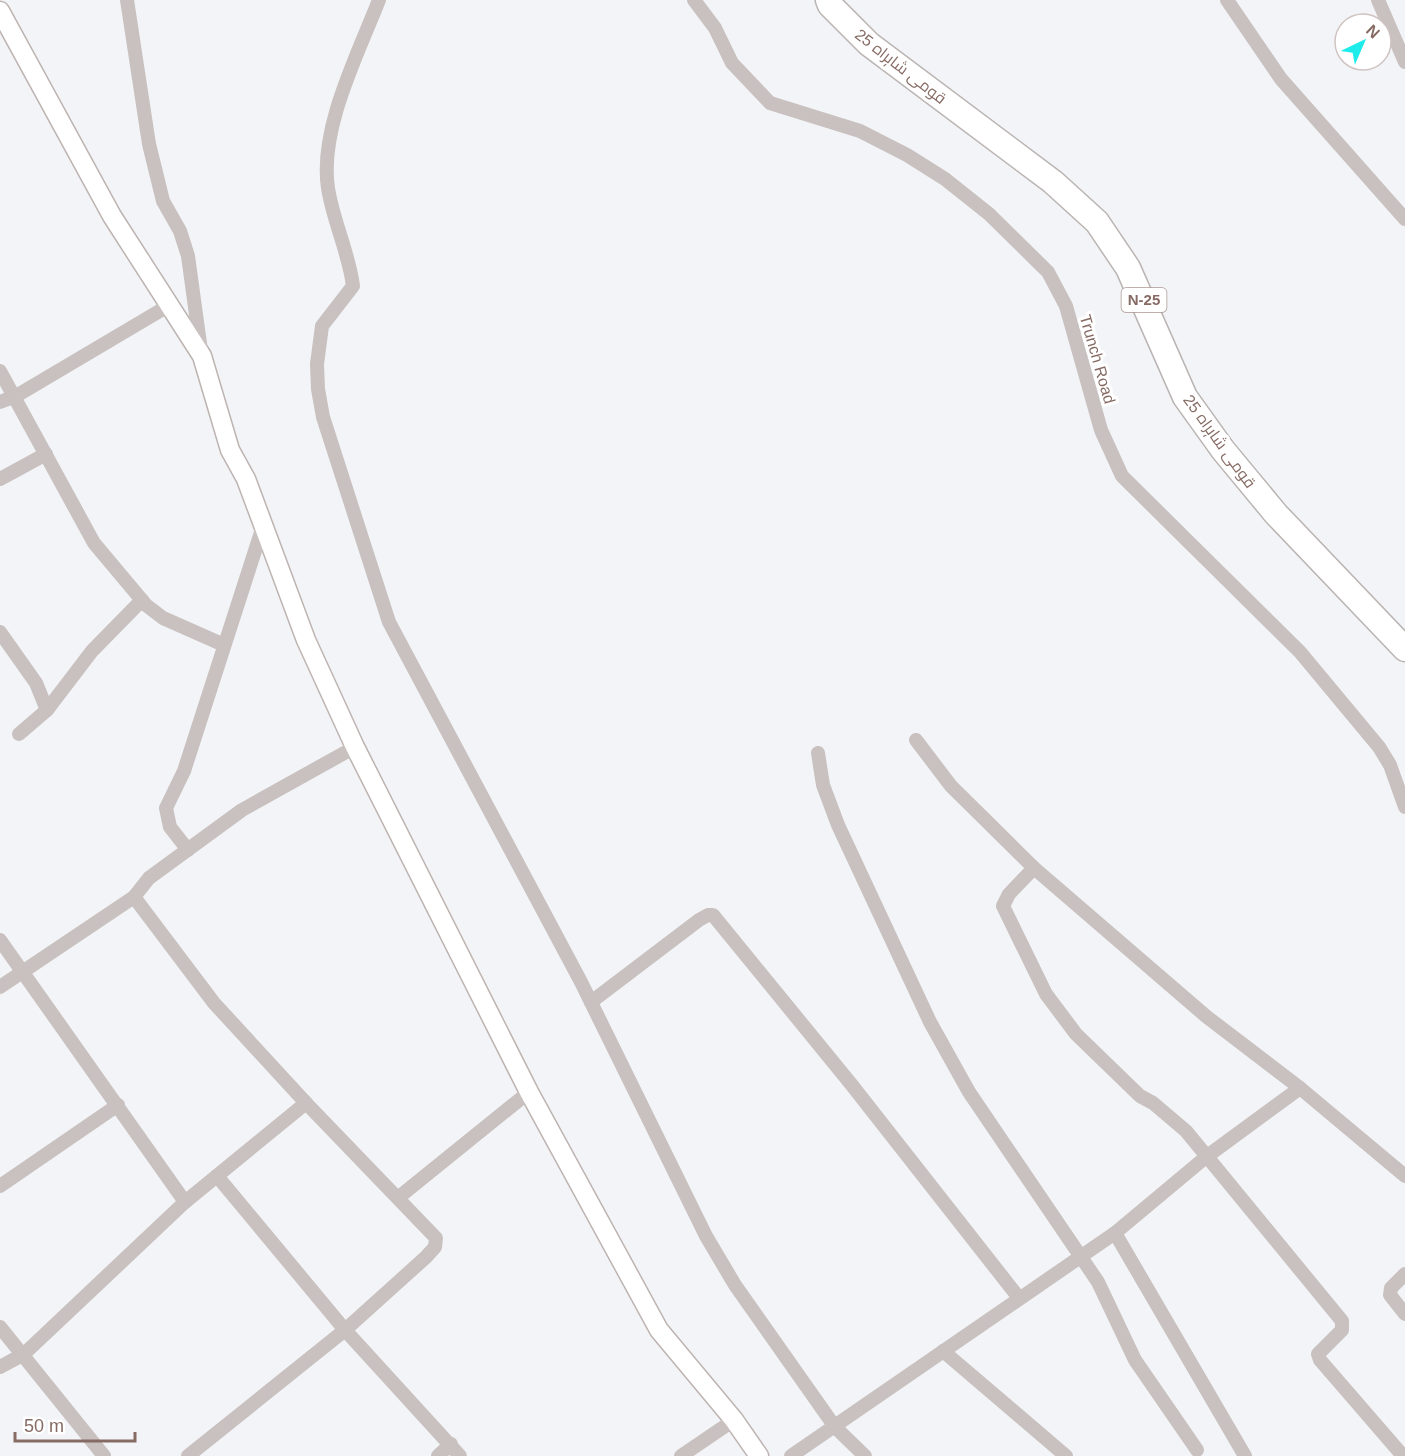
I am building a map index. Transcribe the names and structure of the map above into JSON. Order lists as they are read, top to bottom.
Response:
{
  "streets": {
    "highway": ["قومی شاہراہ 25", "N-25"],
    "street": ["Trunch Road"]
  },
  "scale_bar": "50 m",
  "north": "top right"
}
